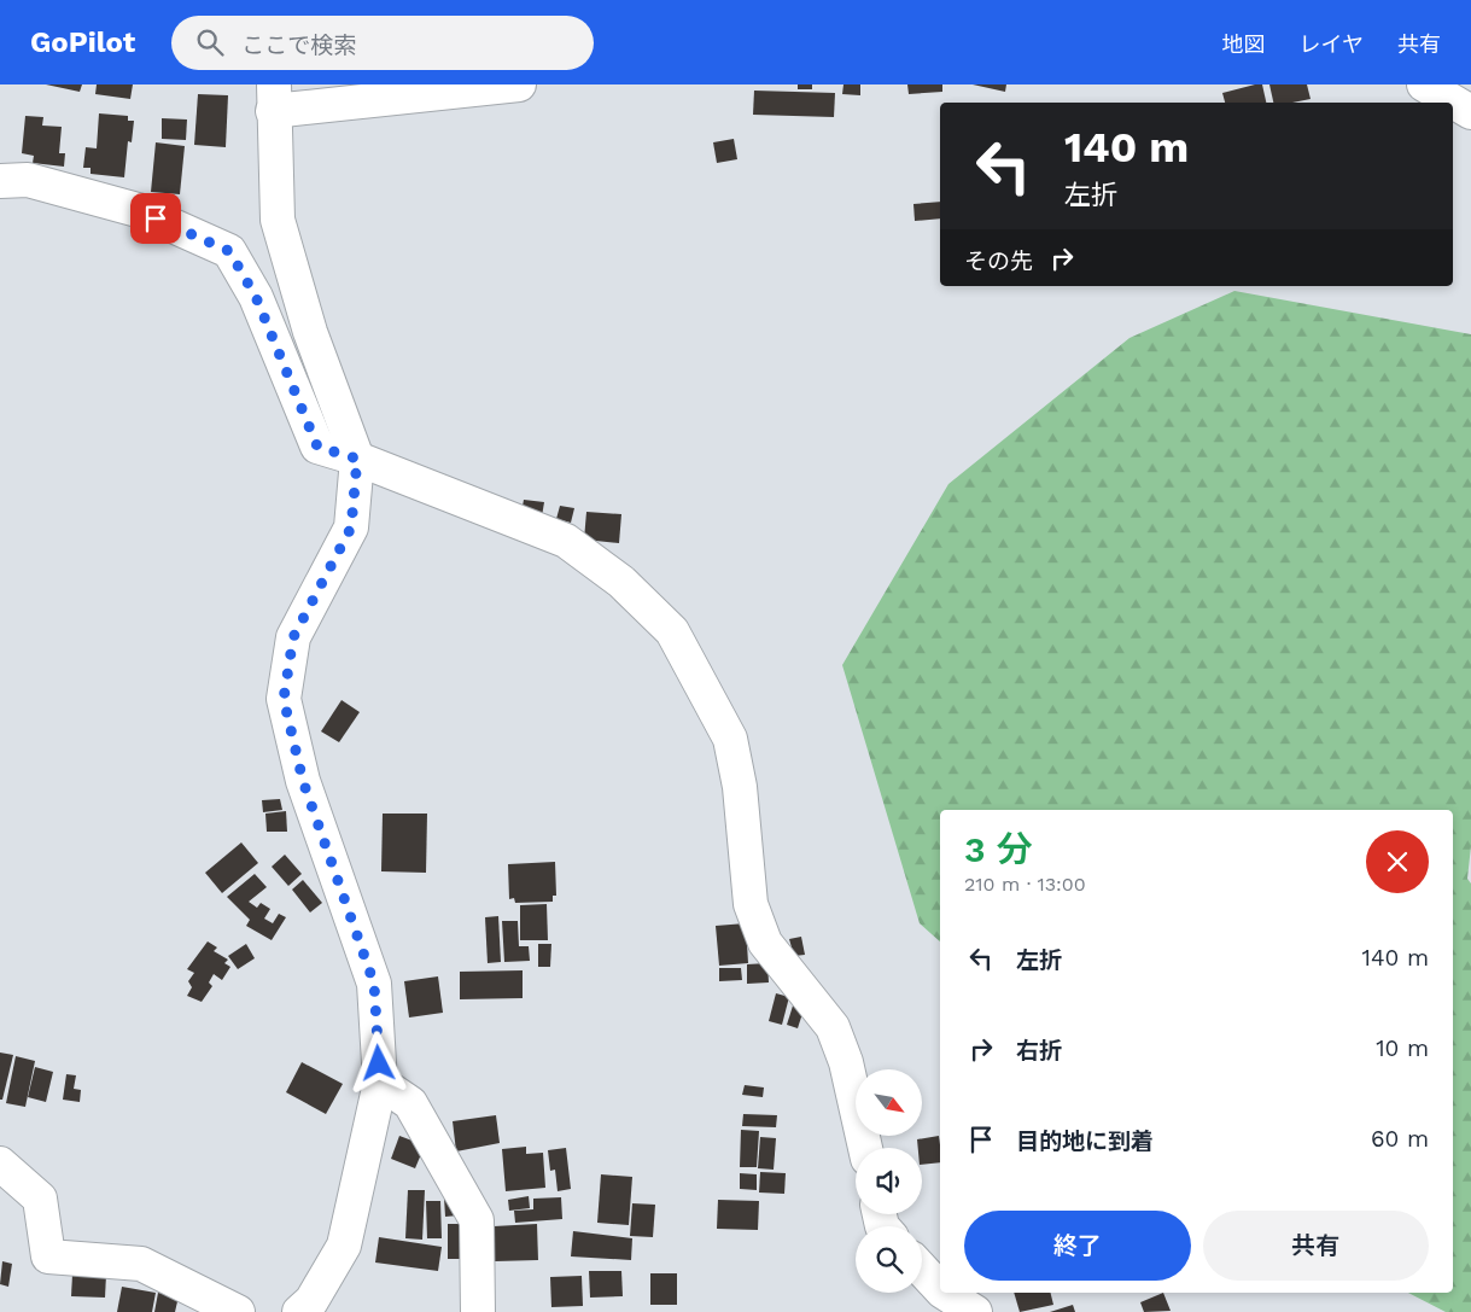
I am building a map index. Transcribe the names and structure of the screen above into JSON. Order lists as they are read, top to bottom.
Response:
{
  "north": "bottom right",
  "page": {
    "header": "GoPilot",
    "search": "ここで検索",
    "nav": ["地図", "レイヤ", "共有"],
    "turn": ["140 m", "左折"],
    "then": "その先",
    "heading": ["3 分", "210 m · 13:00"],
    "list": [
      {
        "name": "左折",
        "value": "140 m"
      },
      {
        "name": "右折",
        "value": "10 m"
      },
      {
        "name": "目的地に到着",
        "value": "60 m"
      }
    ],
    "buttons": ["終了", "共有"]
  }
}
